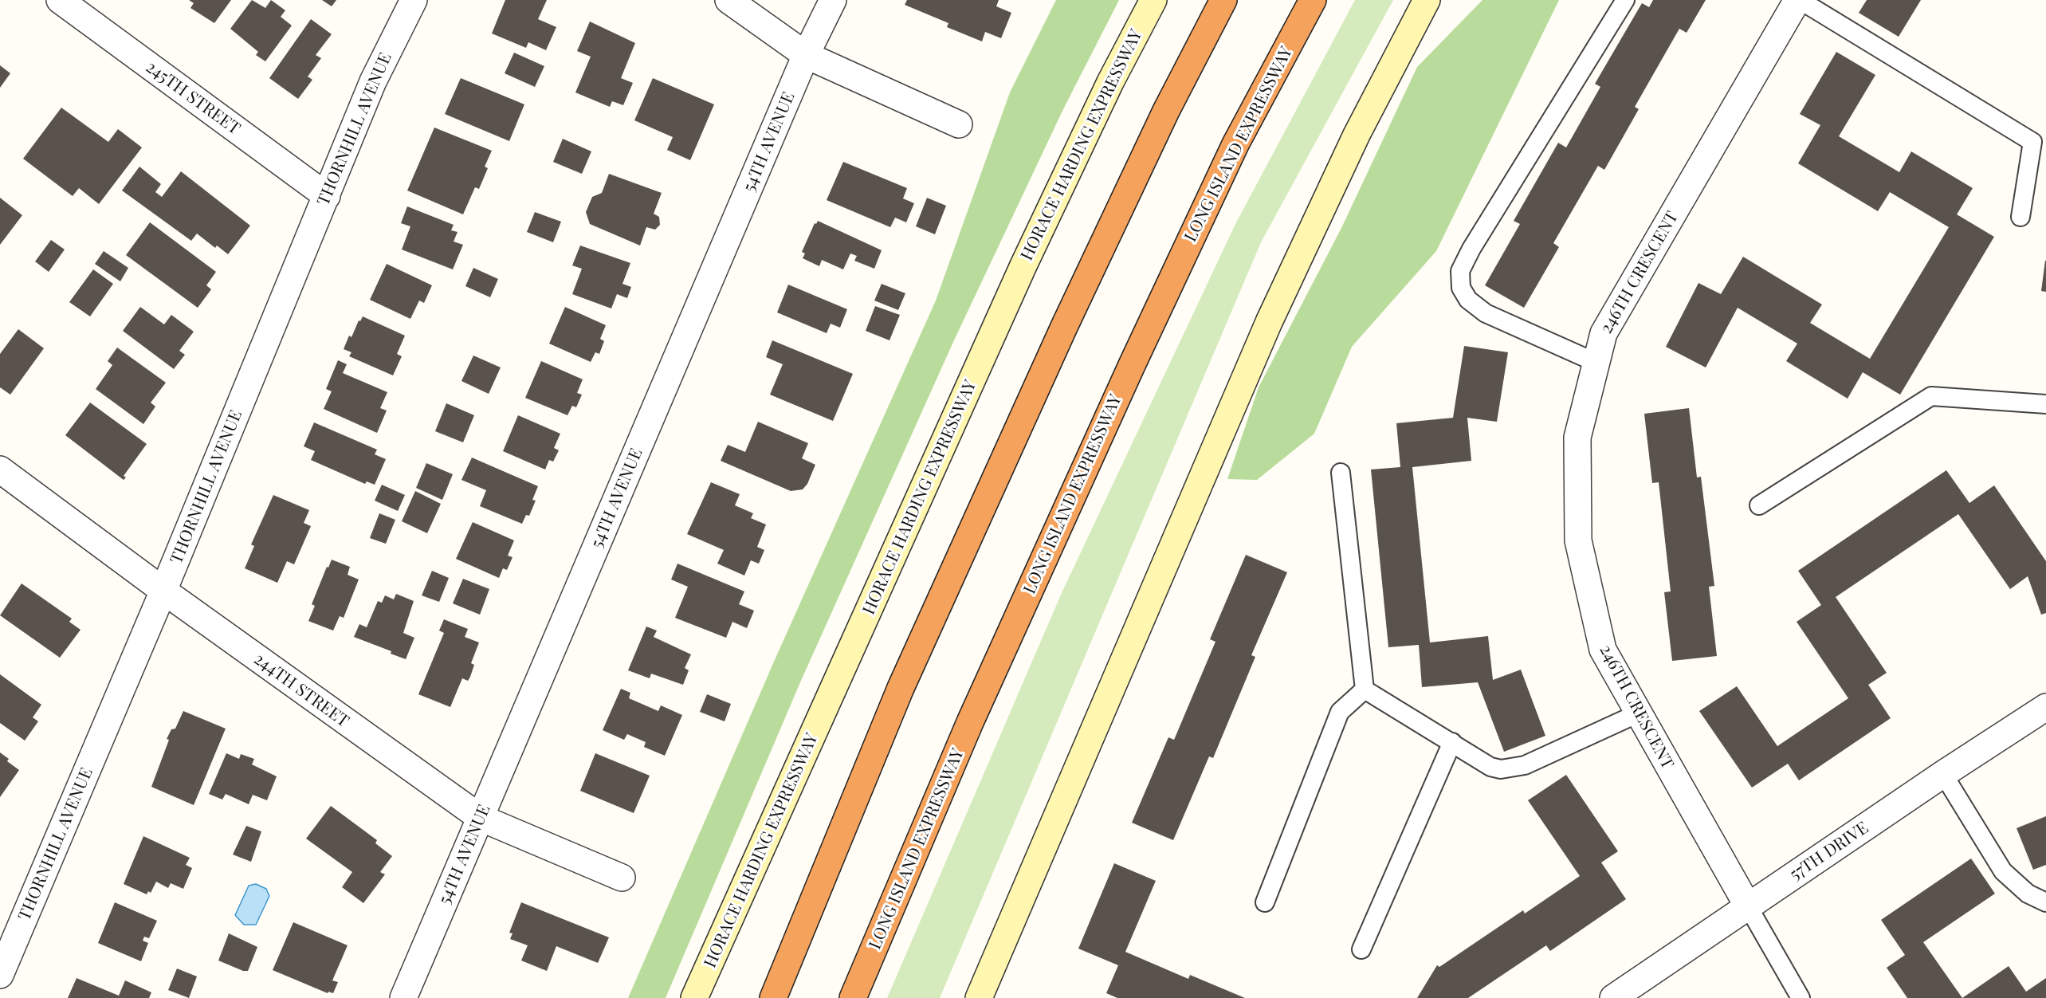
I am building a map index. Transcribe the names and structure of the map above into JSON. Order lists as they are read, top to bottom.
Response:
{
  "streets": {
    "highway": ["LONG ISLAND EXPRESSWAY"],
    "main road": ["HORACE HARDING EXPRESSWAY"],
    "street": [
      "245TH STREET",
      "THORNHILL AVENUE",
      "54TH AVENUE",
      "246TH CRESCENT",
      "244TH STREET",
      "57TH DRIVE"
    ]
  },
  "crossings": [
    ["245TH STREET", "THORNHILL AVENUE"],
    ["THORNHILL AVENUE", "244TH STREET"],
    ["54TH AVENUE", "244TH STREET"],
    ["246TH CRESCENT", "57TH DRIVE"]
  ]
}
